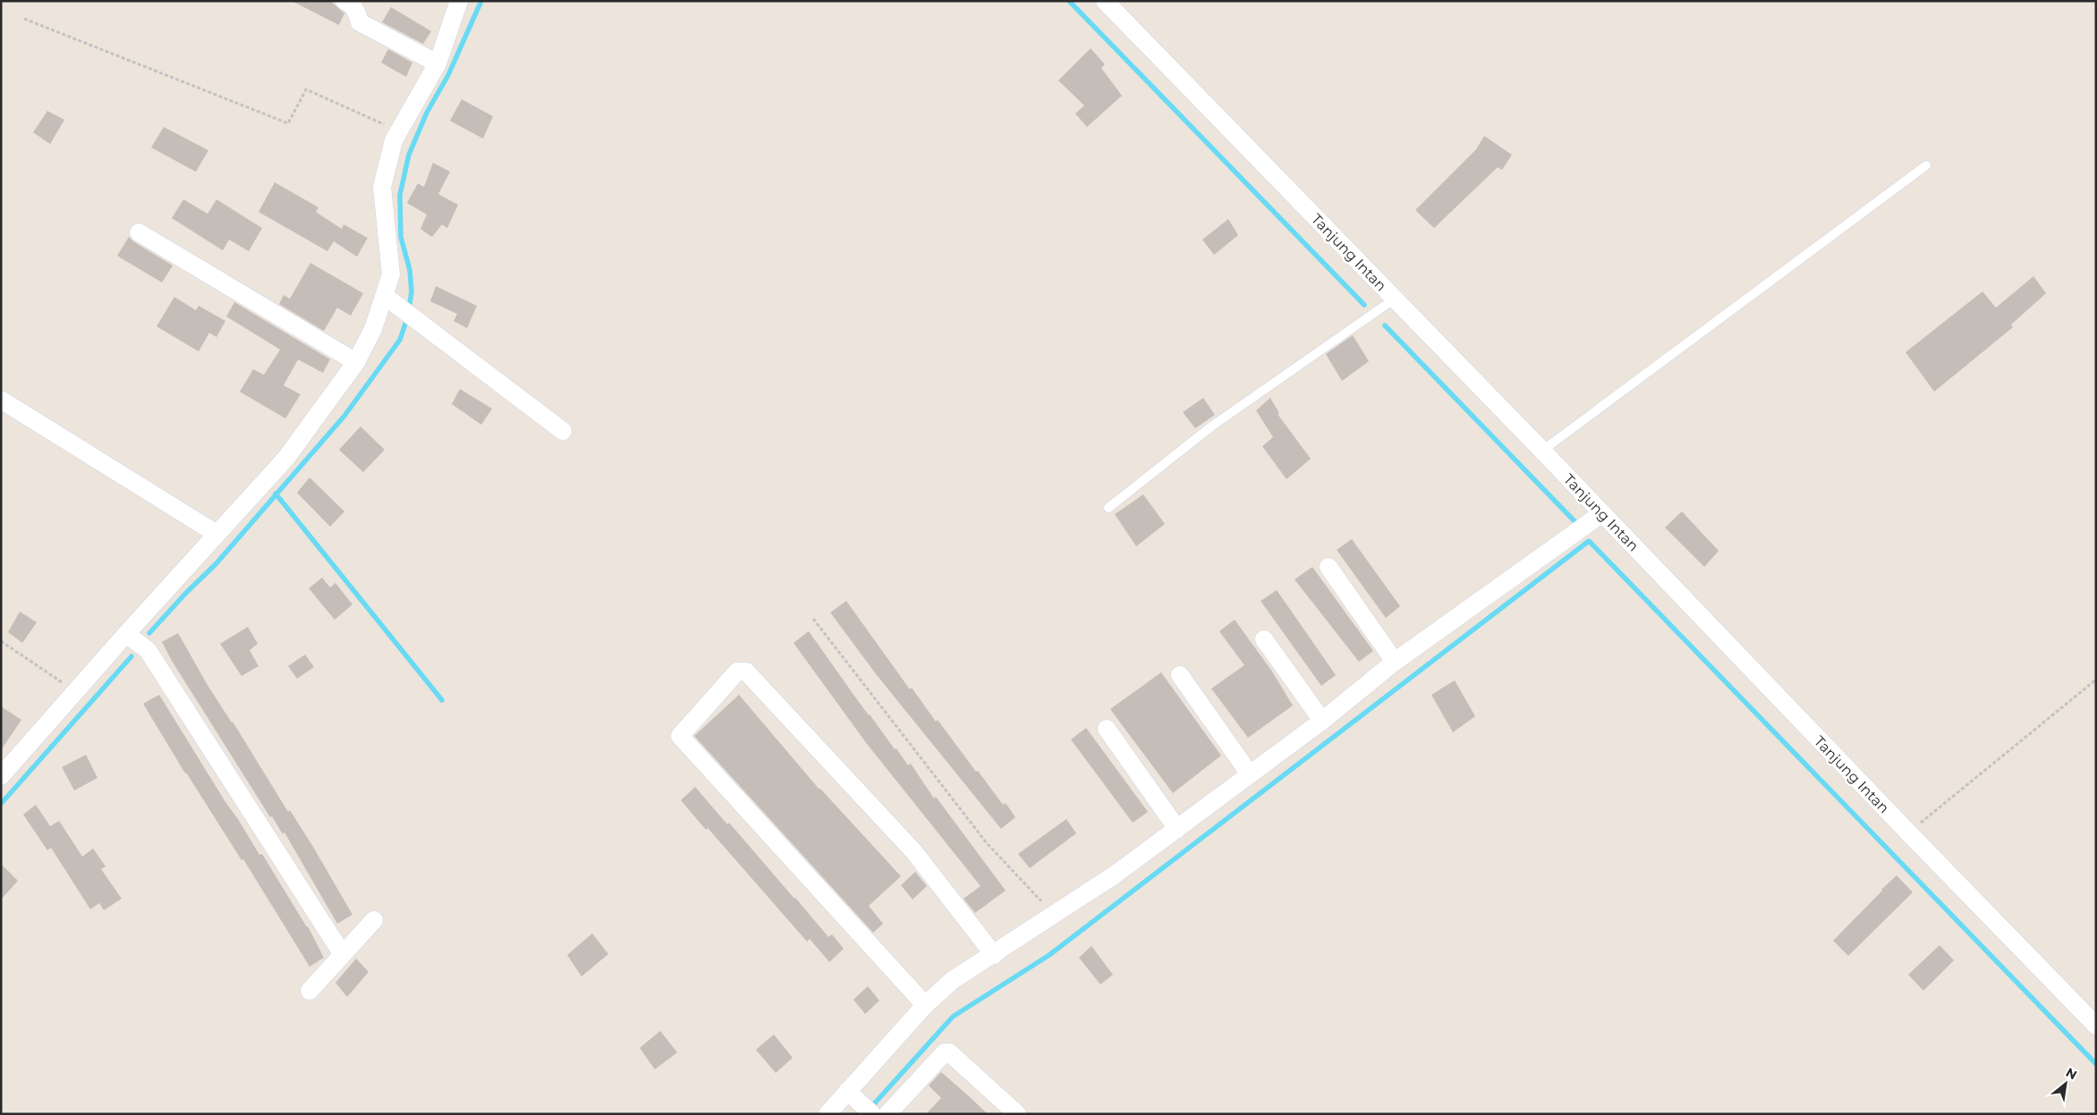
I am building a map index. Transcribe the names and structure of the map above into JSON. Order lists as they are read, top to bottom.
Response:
{
  "streets": {
    "street": ["Tanjung Intan"]
  },
  "north": "top right"
}
